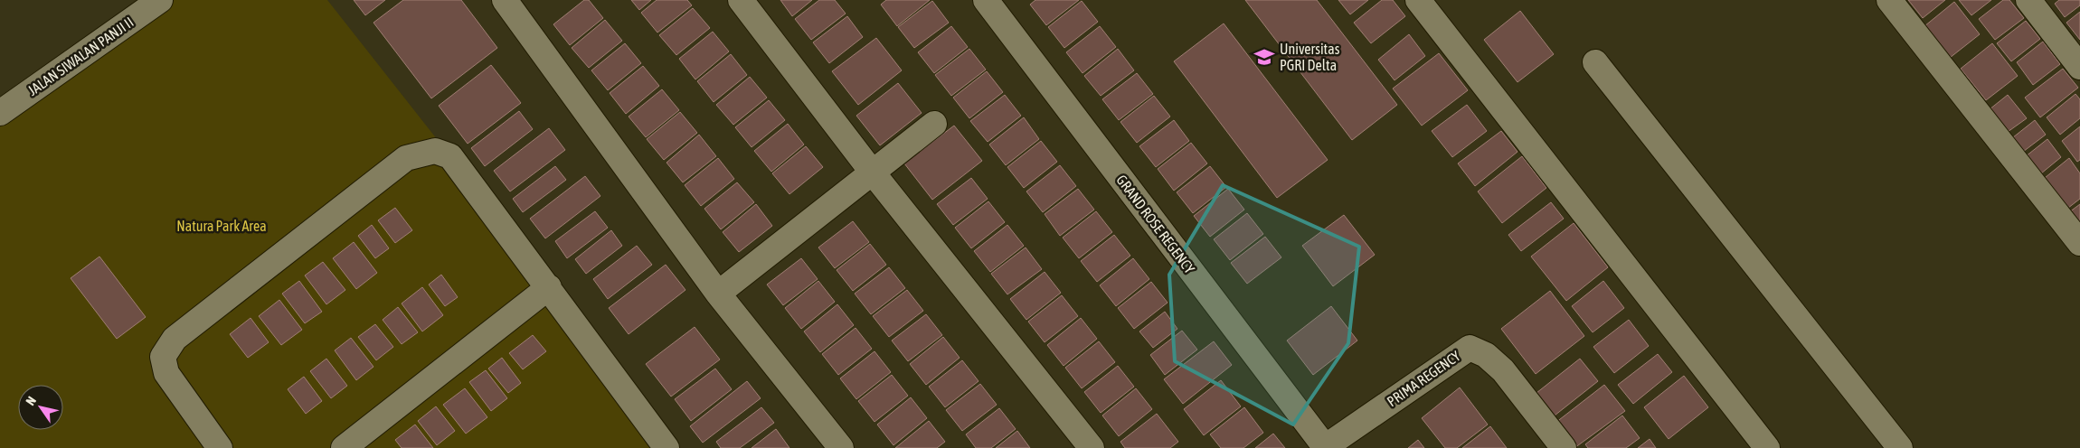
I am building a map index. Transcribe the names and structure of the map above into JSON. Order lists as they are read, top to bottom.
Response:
{
  "streets": {
    "street": ["JALAN SIWALAN PANJI II", "GRAND ROSE REGENCY", "PRIMA REGENCY"]
  },
  "crossings": [
    ["GRAND ROSE REGENCY", "PRIMA REGENCY"]
  ],
  "parks": ["Natura Park Area"],
  "places": {
    "school or university": ["Universitas PGRI Delta"]
  },
  "north": "top left"
}
